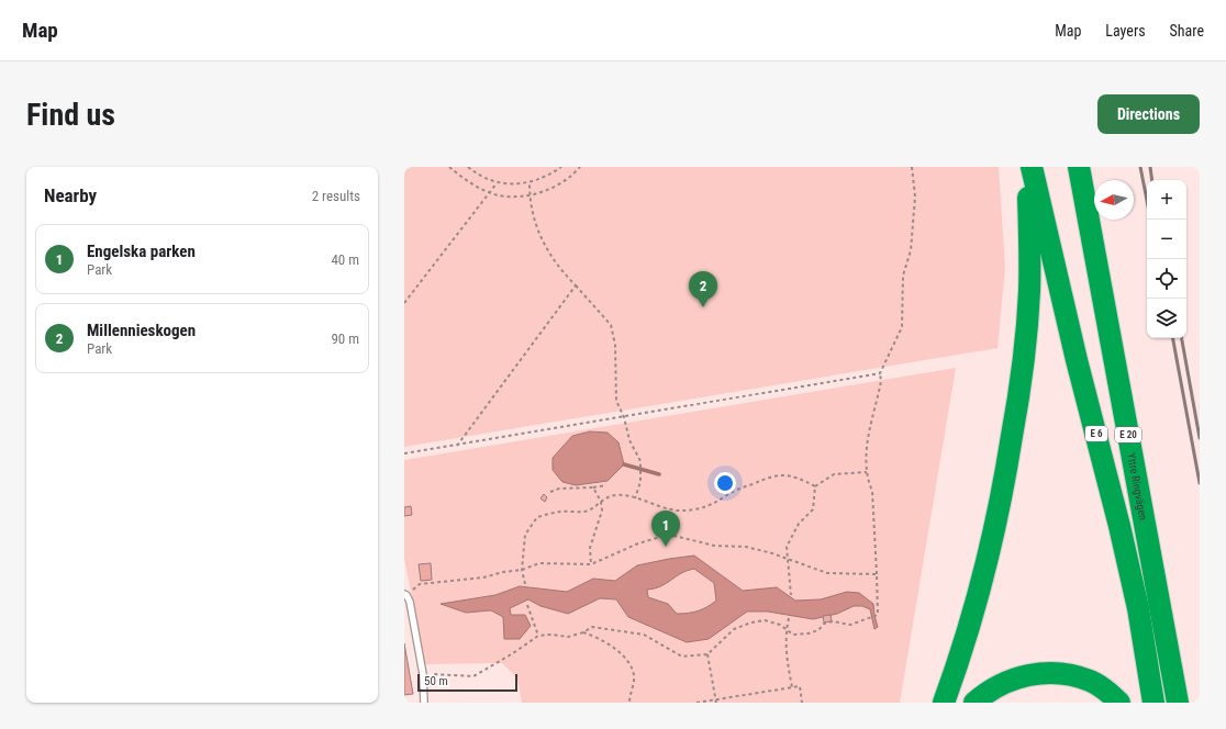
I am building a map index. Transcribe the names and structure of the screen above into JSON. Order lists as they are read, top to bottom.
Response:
{
  "streets": {
    "highway": ["E 6", "E 20", "Yttre Ringvägen"]
  },
  "scale_bar": "50 m",
  "north": "left",
  "page": {
    "header": "Map",
    "nav": ["Map", "Layers", "Share"],
    "buttons": "Directions",
    "title": "Find us",
    "heading": ["Nearby", "2 results"],
    "map_buttons": ["+", "−"],
    "list": [
      {
        "mark": "1",
        "name": "Engelska parken",
        "note": "Park",
        "value": "40 m"
      },
      {
        "mark": "2",
        "name": "Millennieskogen",
        "note": "Park",
        "value": "90 m"
      }
    ],
    "pins": ["2", "1"],
    "scale": "50 m"
  }
}
